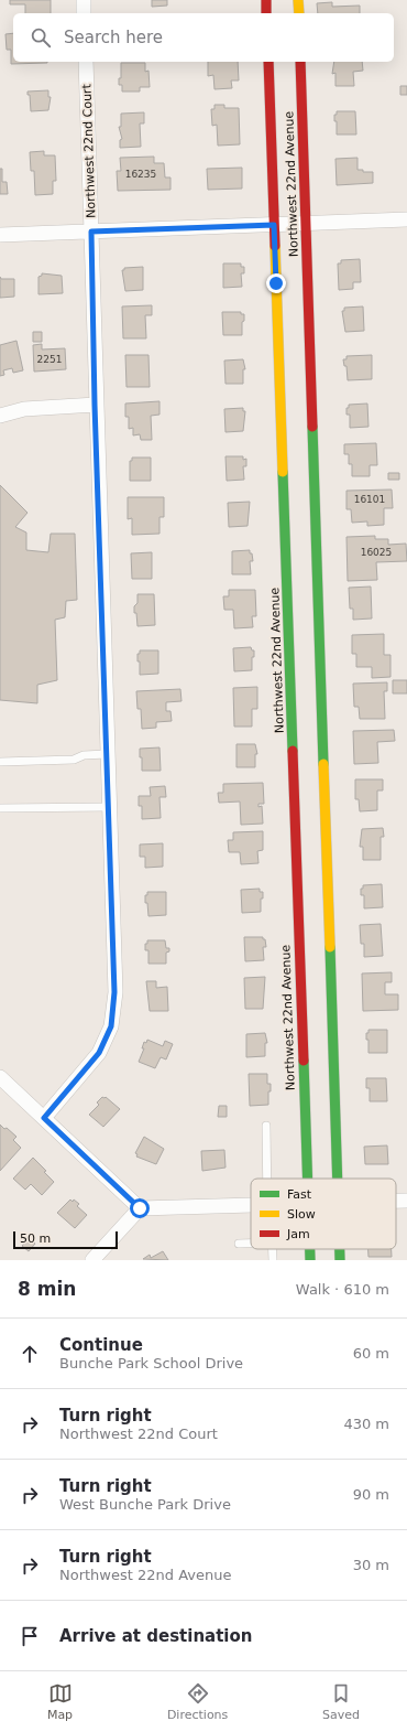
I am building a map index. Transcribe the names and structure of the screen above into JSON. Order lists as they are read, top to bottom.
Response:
{
  "streets": {
    "main road": ["Northwest 22nd Avenue"],
    "street": ["Northwest 22nd Court"]
  },
  "house_numbers": [
    "16235",
    "2251",
    "16101",
    "16025"
  ],
  "legend": ["Fast", "Slow", "Jam"],
  "scale_bar": "50 m",
  "page": {
    "search": "Search here",
    "scale": "50 m",
    "heading": ["8 min", "Walk · 610 m"],
    "list": [
      ["Continue", "Bunche Park School Drive", "60 m"],
      ["Turn right", "Northwest 22nd Court", "430 m"],
      ["Turn right", "West Bunche Park Drive", "90 m"],
      ["Turn right", "Northwest 22nd Avenue", "30 m"],
      "Arrive at destination"
    ],
    "nav": ["Map", "Directions", "Saved"]
  }
}
